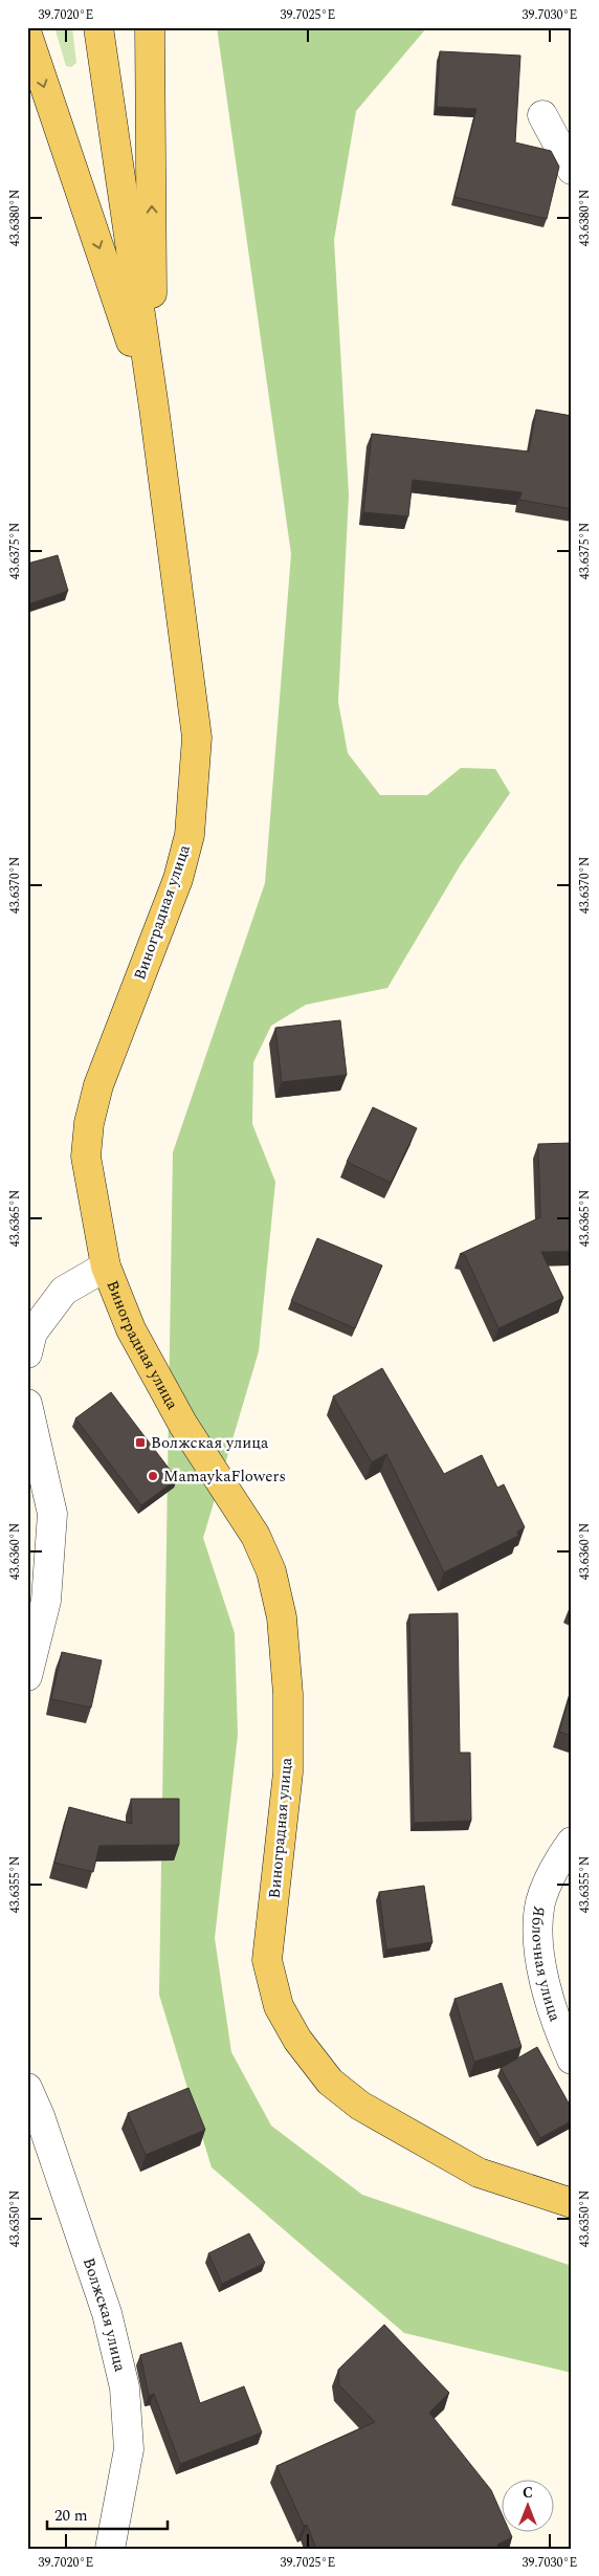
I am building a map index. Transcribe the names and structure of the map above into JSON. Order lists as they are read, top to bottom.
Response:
{
  "streets": {
    "main road": ["Виноградная улица"],
    "street": ["Яблочная улица", "Волжская улица"]
  },
  "places": {
    "transit": ["Волжская улица"],
    "other": ["MamaykaFlowers"]
  },
  "scale_bar": "20 m",
  "north": "top",
  "coordinates": [
    "39.7020°E",
    "39.7025°E",
    "39.7030°E",
    "43.6380°N",
    "43.6375°N",
    "43.6370°N",
    "43.6365°N",
    "43.6360°N",
    "43.6355°N",
    "43.6350°N"
  ]
}
